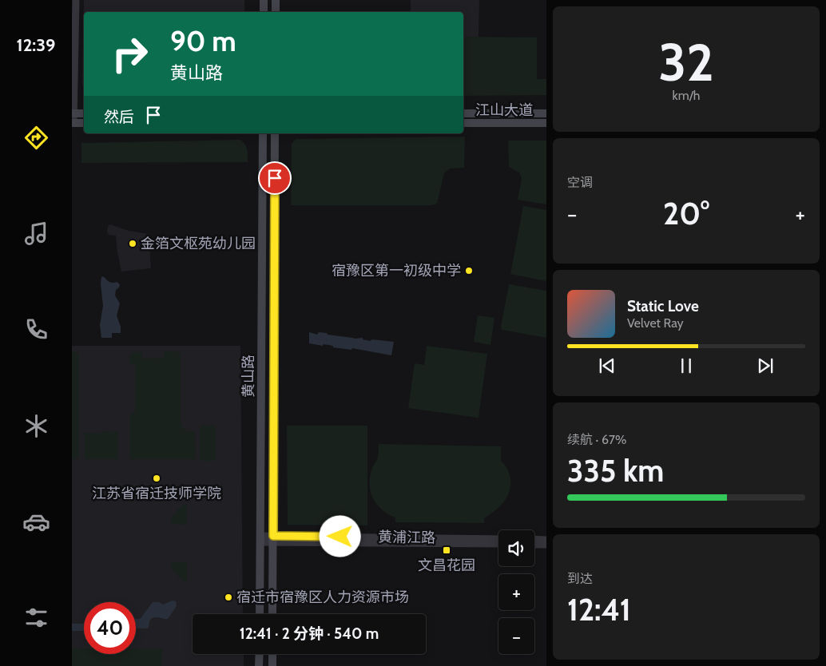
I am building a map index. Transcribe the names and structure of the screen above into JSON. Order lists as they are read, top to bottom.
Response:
{
  "streets": {
    "main road": ["江山大道", "黄山路"],
    "street": ["黄浦江路"]
  },
  "crossings": [
    ["黄山路", "黄浦江路"]
  ],
  "places": {
    "other": [
      "金箔文枢苑幼儿园",
      "宿豫区第一初级中学",
      "江苏省宿迁技师学院",
      "宿迁市宿豫区人力资源市场"
    ],
    "transit": ["文昌花园"]
  },
  "page": {
    "tabs": "12:39",
    "tile": [
      ["32", "km/h"],
      "空调",
      ["续航 · 67%", "335 km"],
      ["到达", "12:41"]
    ],
    "turn": ["90 m", "黄山路"],
    "then": "然后",
    "heat": ["−", "20°", "+"],
    "song": ["Static Love", "Velvet Ray"],
    "map_buttons": ["+", "−"],
    "limit": "40",
    "trip": "12:41 · 2 分钟 · 540 m"
  }
}
